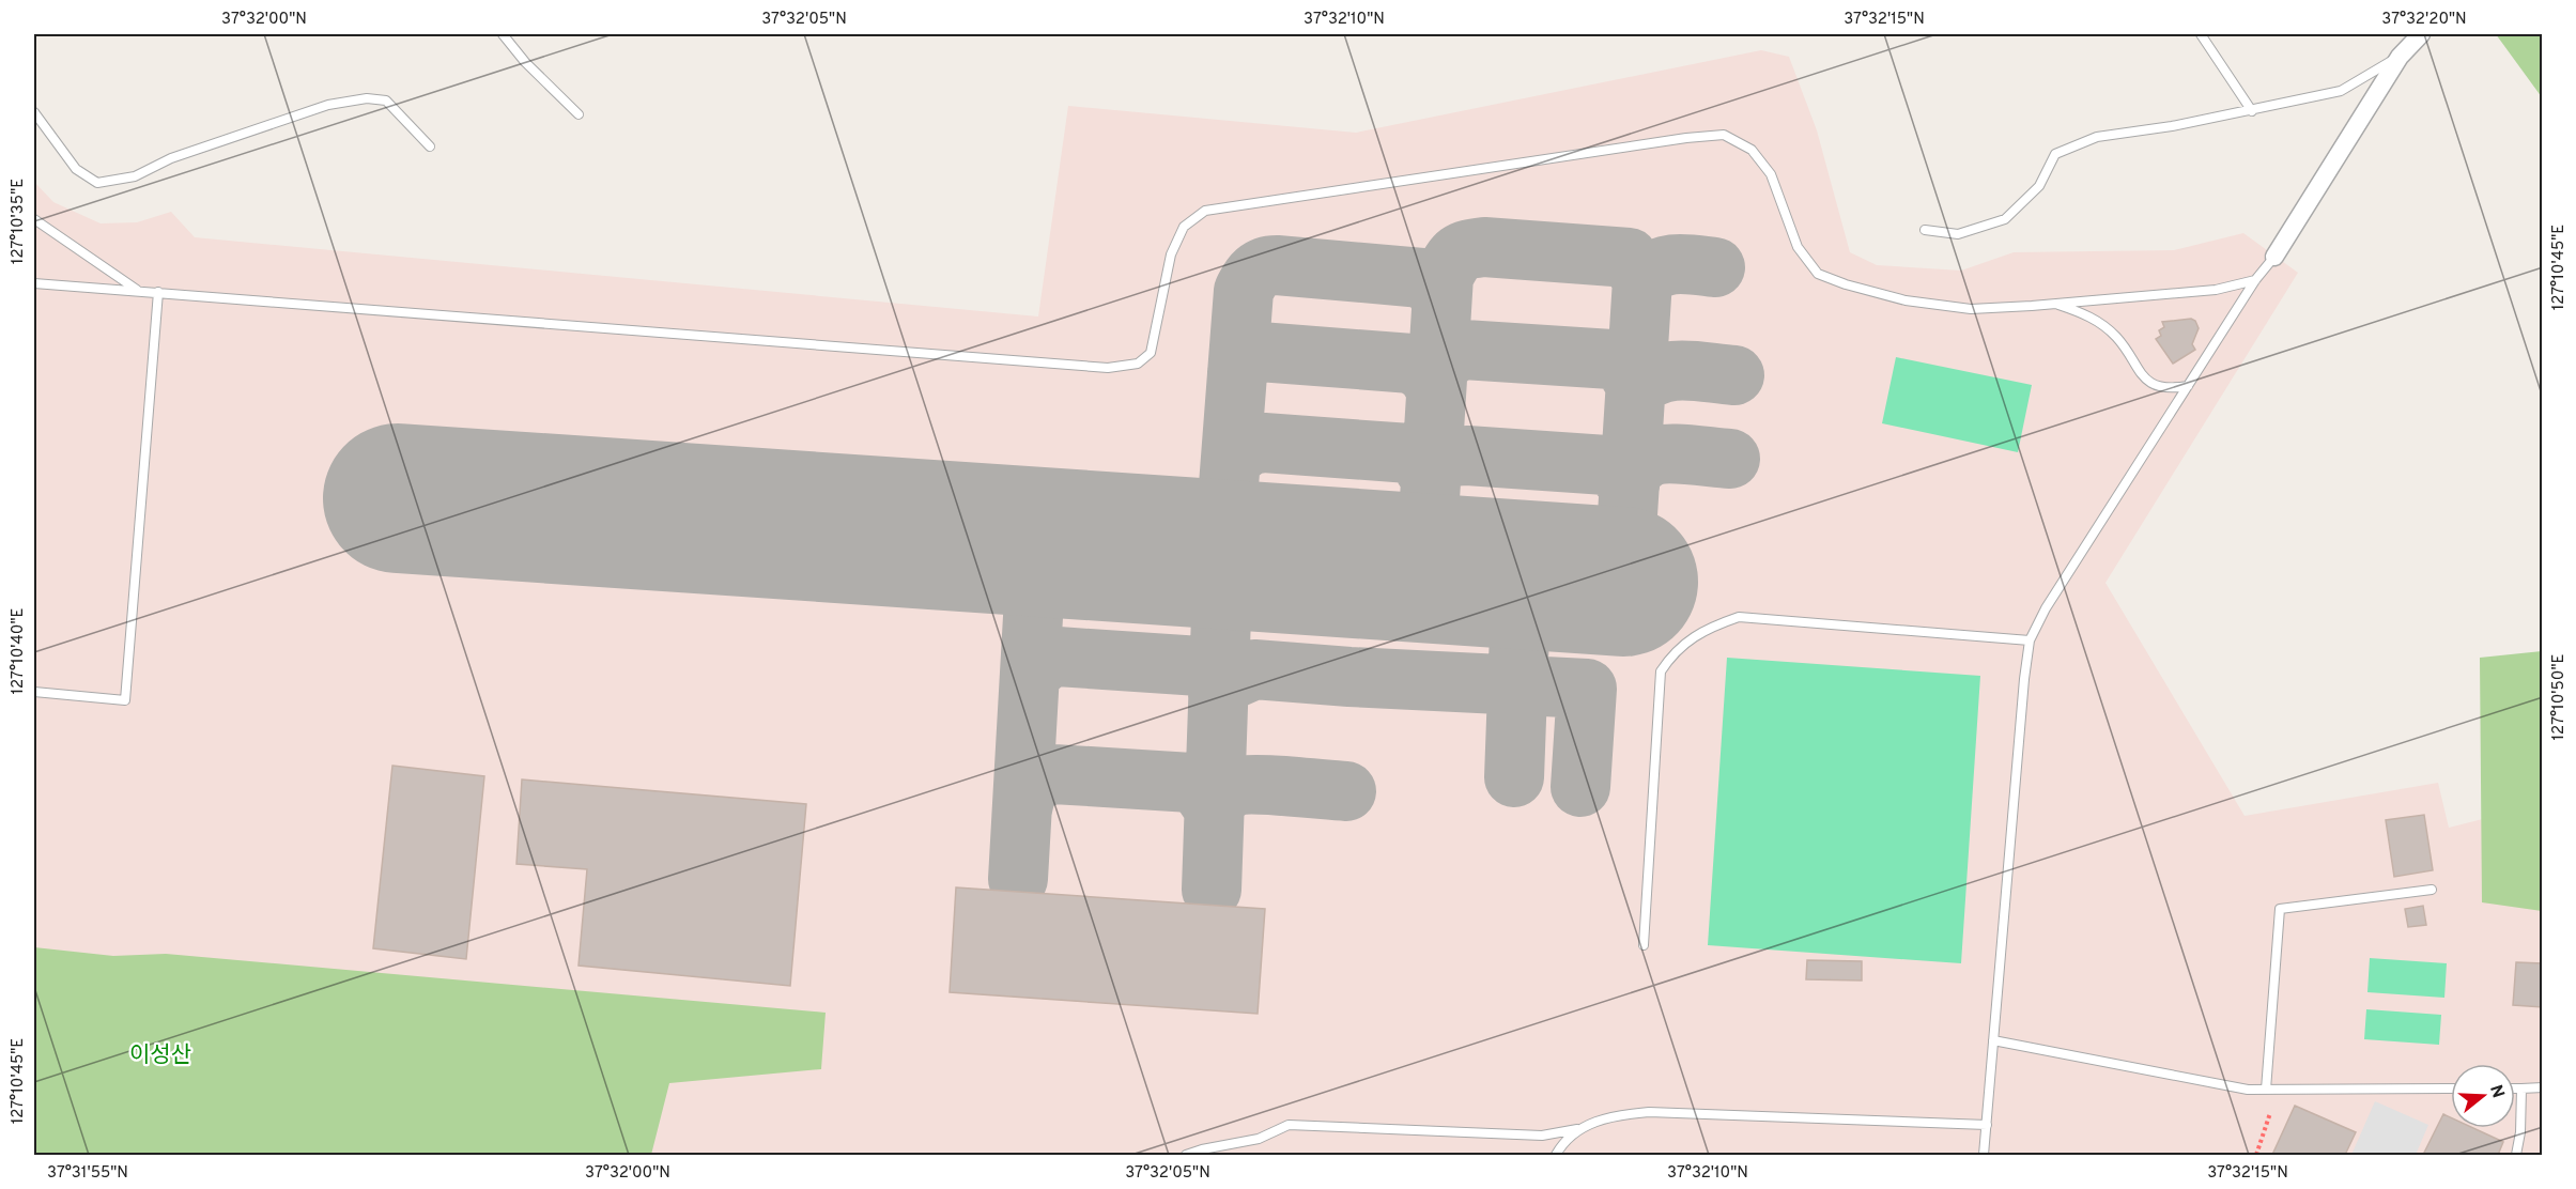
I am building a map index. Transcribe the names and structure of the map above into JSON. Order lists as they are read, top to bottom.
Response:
{
  "parks": ["이성산"],
  "north": "right",
  "coordinates": [
    "37°32'00\"N",
    "37°32'05\"N",
    "37°32'10\"N",
    "37°32'15\"N",
    "37°32'20\"N",
    "127°10'35\"E",
    "127°10'45\"E",
    "127°10'40\"E",
    "127°10'50\"E",
    "37°31'55\"N"
  ]
}
